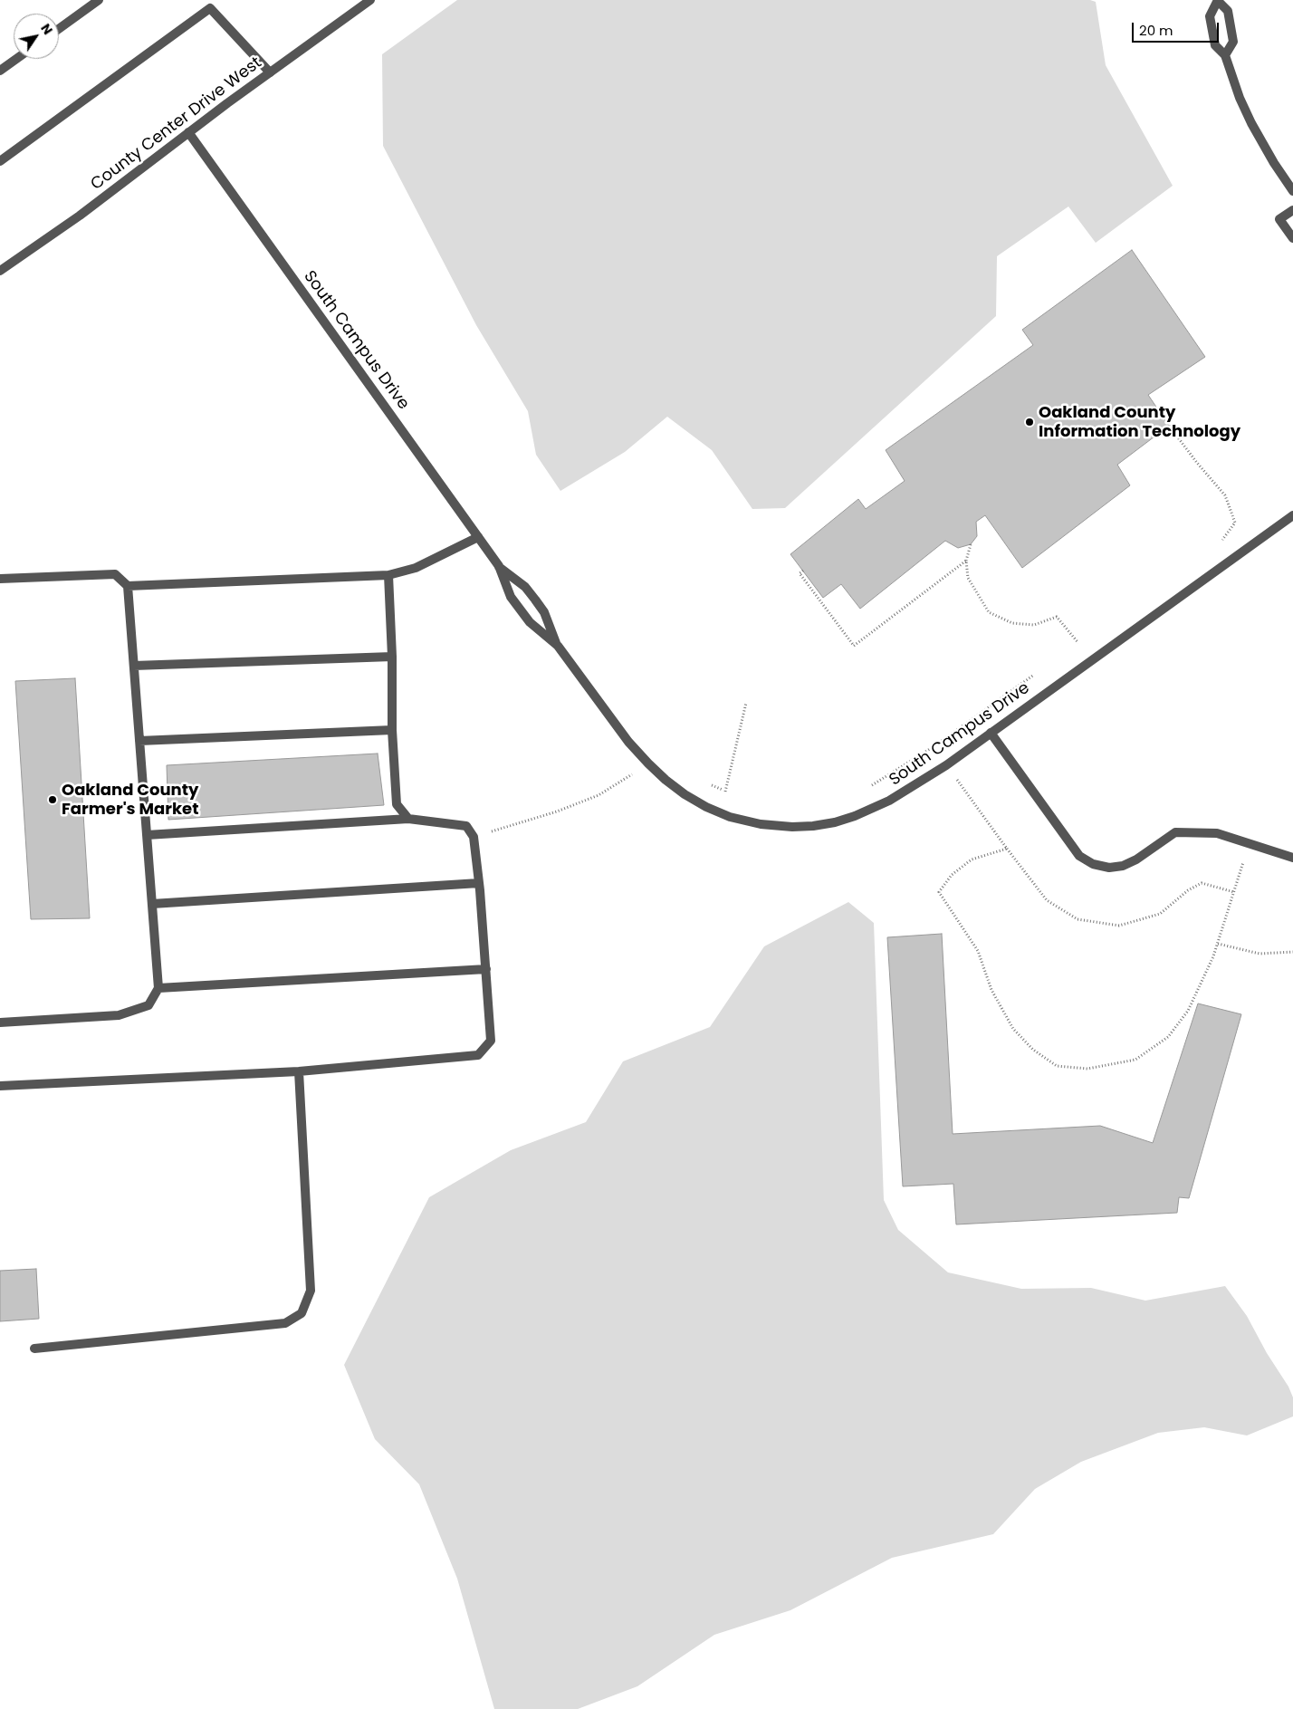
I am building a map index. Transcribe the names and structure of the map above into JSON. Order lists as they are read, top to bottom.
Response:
{
  "streets": {
    "street": ["County Center Drive West", "South Campus Drive"]
  },
  "crossings": [
    ["County Center Drive West", "South Campus Drive"]
  ],
  "places": ["Oakland County Information Technology", "Oakland County Farmer's Market"],
  "scale_bar": "20 m",
  "north": "top right"
}
